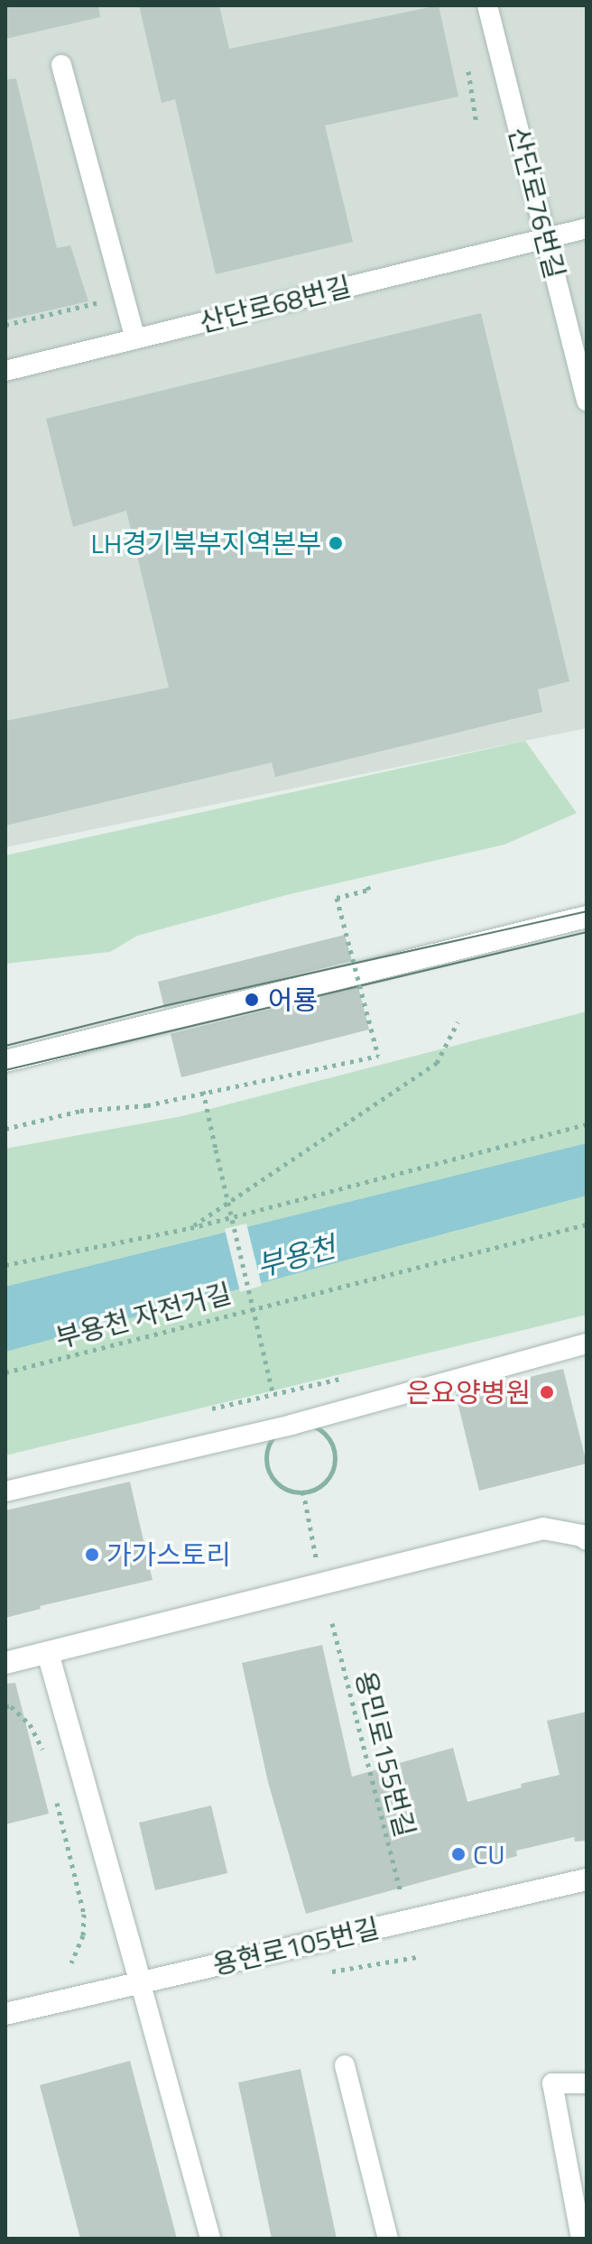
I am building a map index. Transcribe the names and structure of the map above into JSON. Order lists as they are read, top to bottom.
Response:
{
  "streets": {
    "street": ["용현로105번길"],
    "lane": ["산단로76번길", "산단로68번길"],
    "path": ["부용천 자전거길", "용민로155번길"]
  },
  "crossings": [
    ["산단로76번길", "산단로68번길"]
  ],
  "water": ["부용천"],
  "places": [
    "LH경기북부지역본부",
    "어룡",
    "은요양병원",
    "가가스토리",
    "CU"
  ]
}
